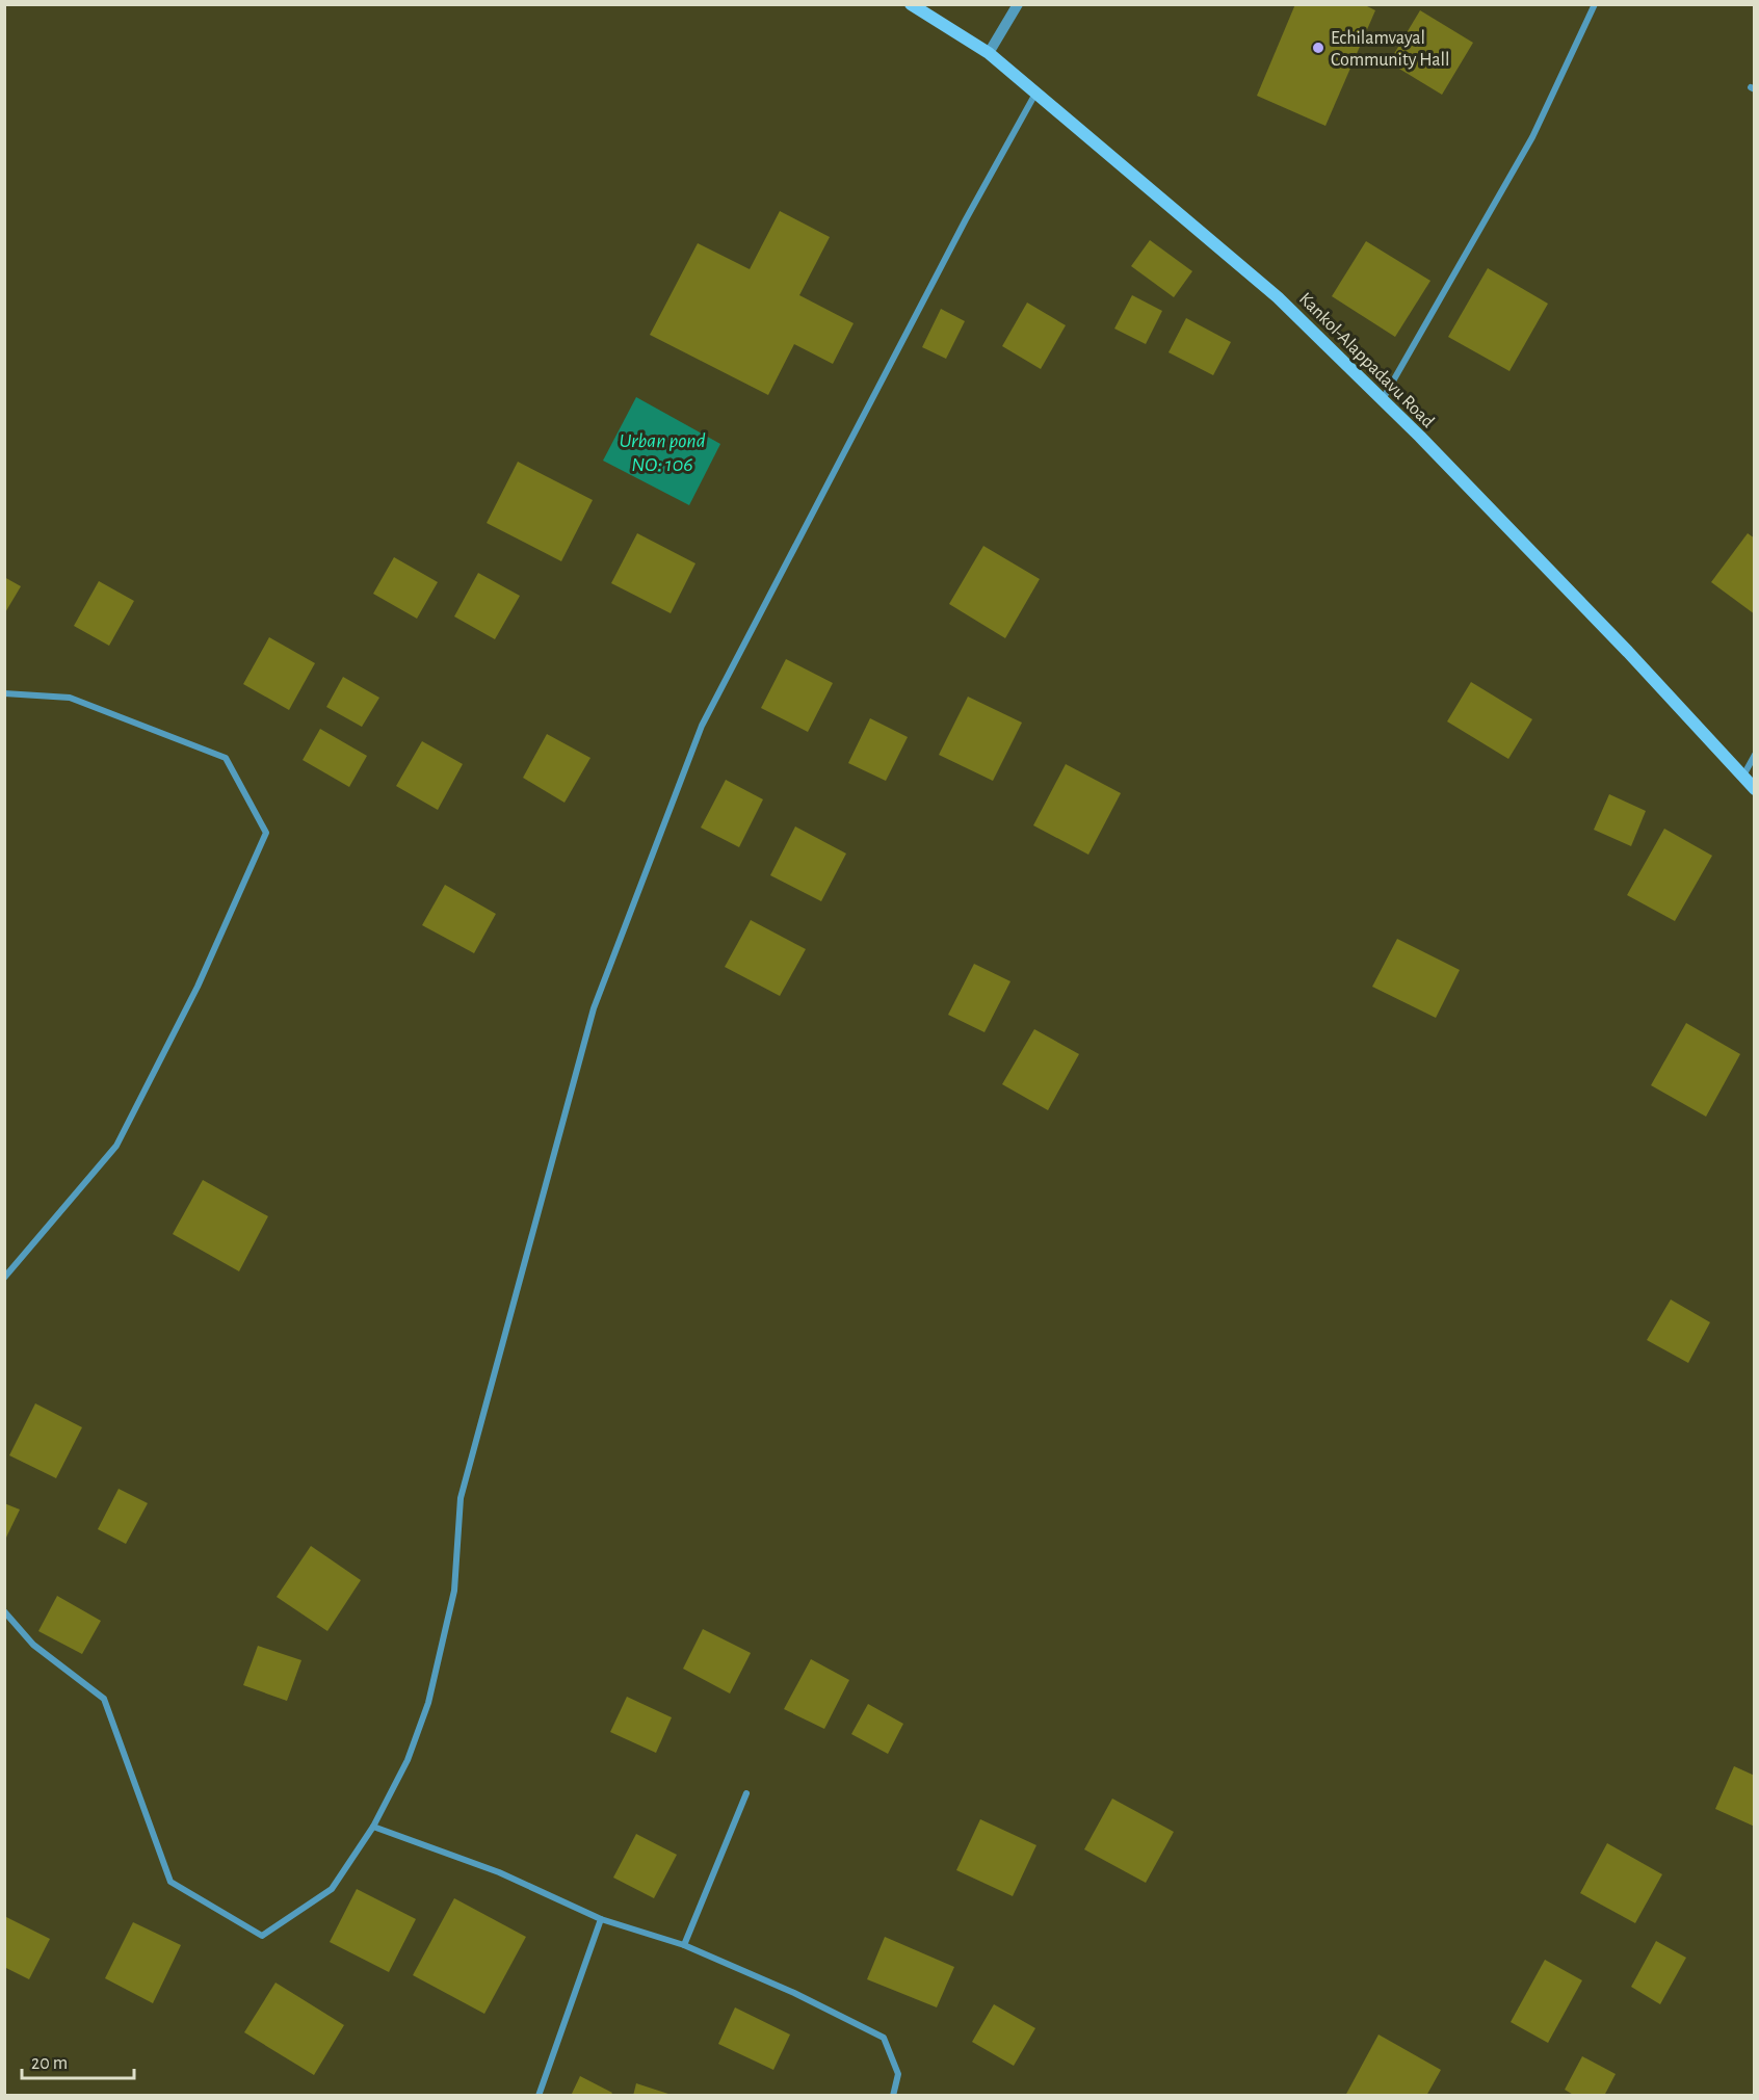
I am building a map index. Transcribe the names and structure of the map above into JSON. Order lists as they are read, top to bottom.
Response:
{
  "streets": {
    "main road": ["Kankol-Alappadavu Road"]
  },
  "water": ["Urban pond NO: 106"],
  "places": ["Echilamvayal Community Hall"],
  "scale_bar": "20 m"
}
